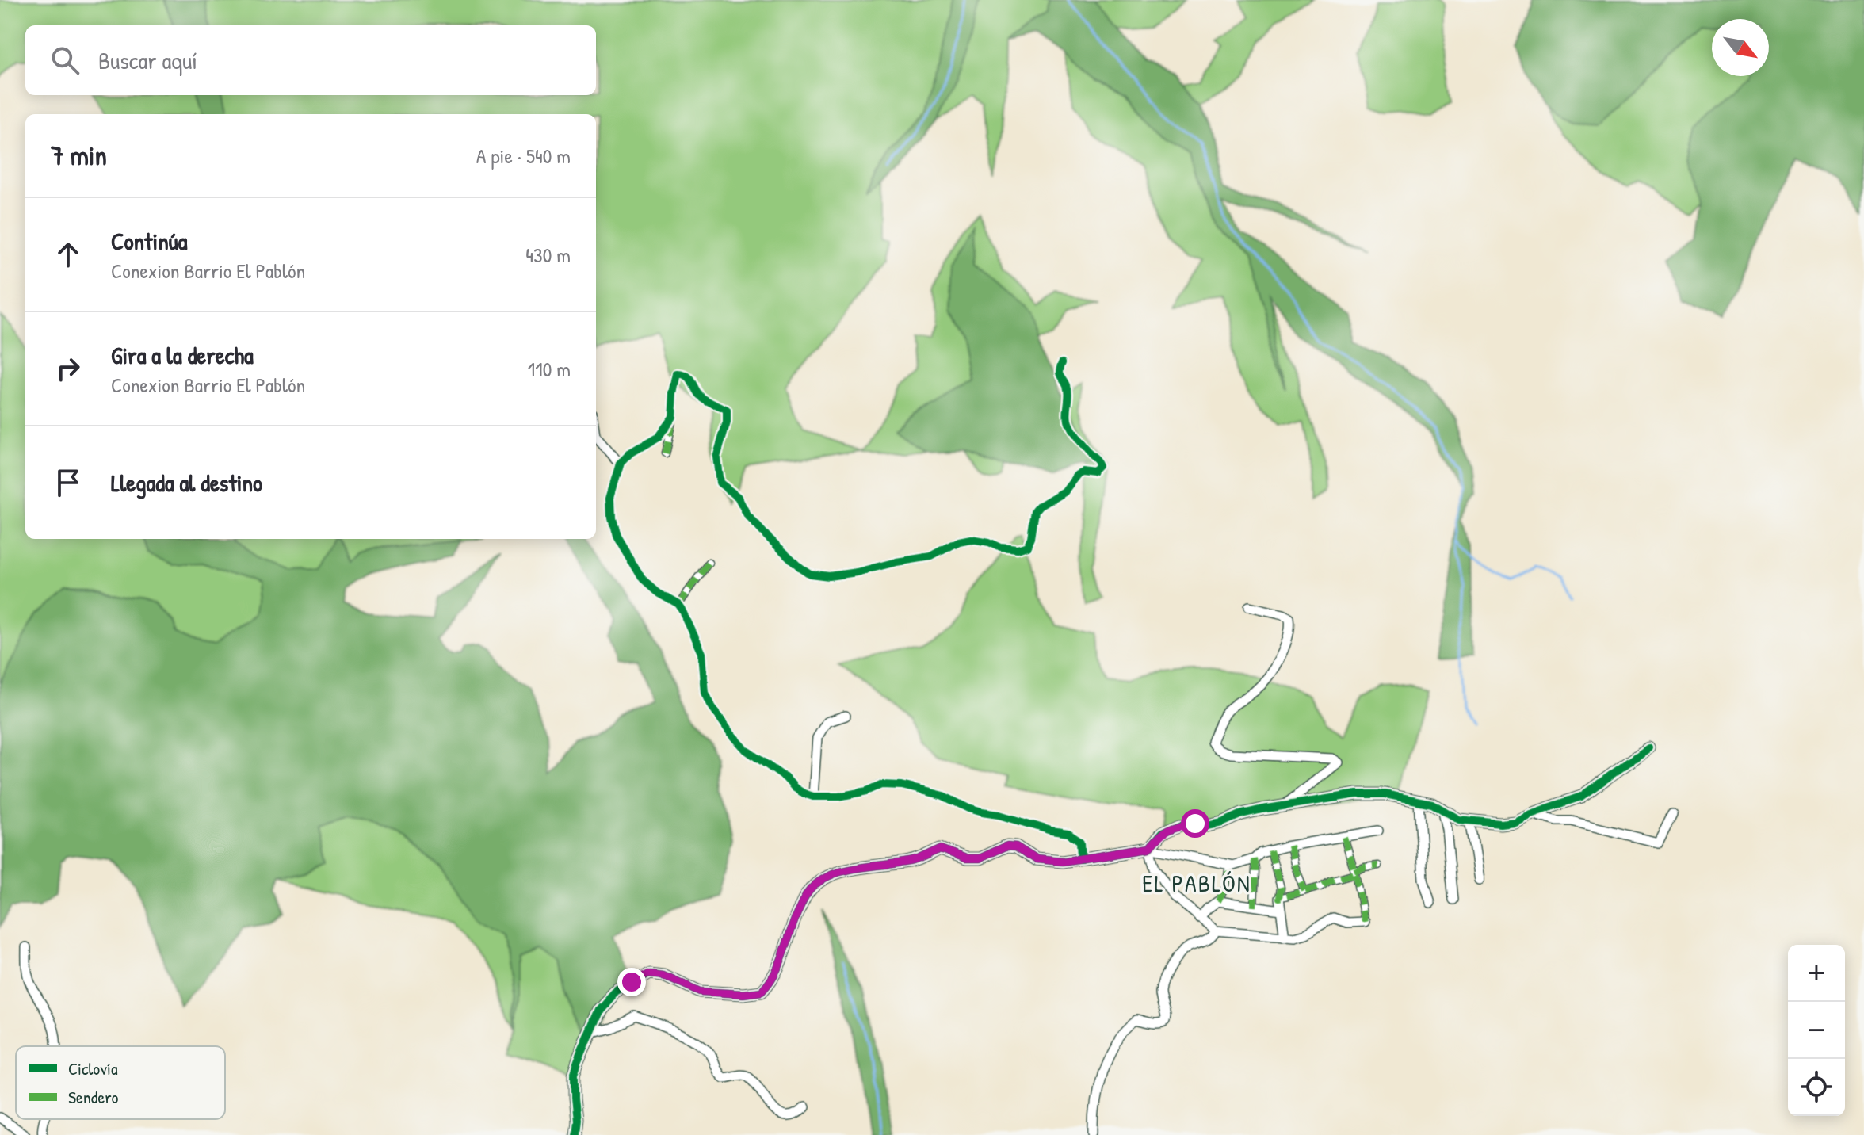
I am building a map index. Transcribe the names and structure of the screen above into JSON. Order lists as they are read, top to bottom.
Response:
{
  "districts": ["EL PABLÓN"],
  "legend": ["Ciclovía", "Sendero"],
  "north": "bottom right",
  "page": {
    "search": "Buscar aquí",
    "heading": ["7 min", "A pie · 540 m"],
    "list": [
      ["Continúa", "Conexion Barrio El Pablón", "430 m"],
      ["Gira a la derecha", "Conexion Barrio El Pablón", "110 m"],
      "Llegada al destino"
    ],
    "map_buttons": ["+", "−"]
  }
}
